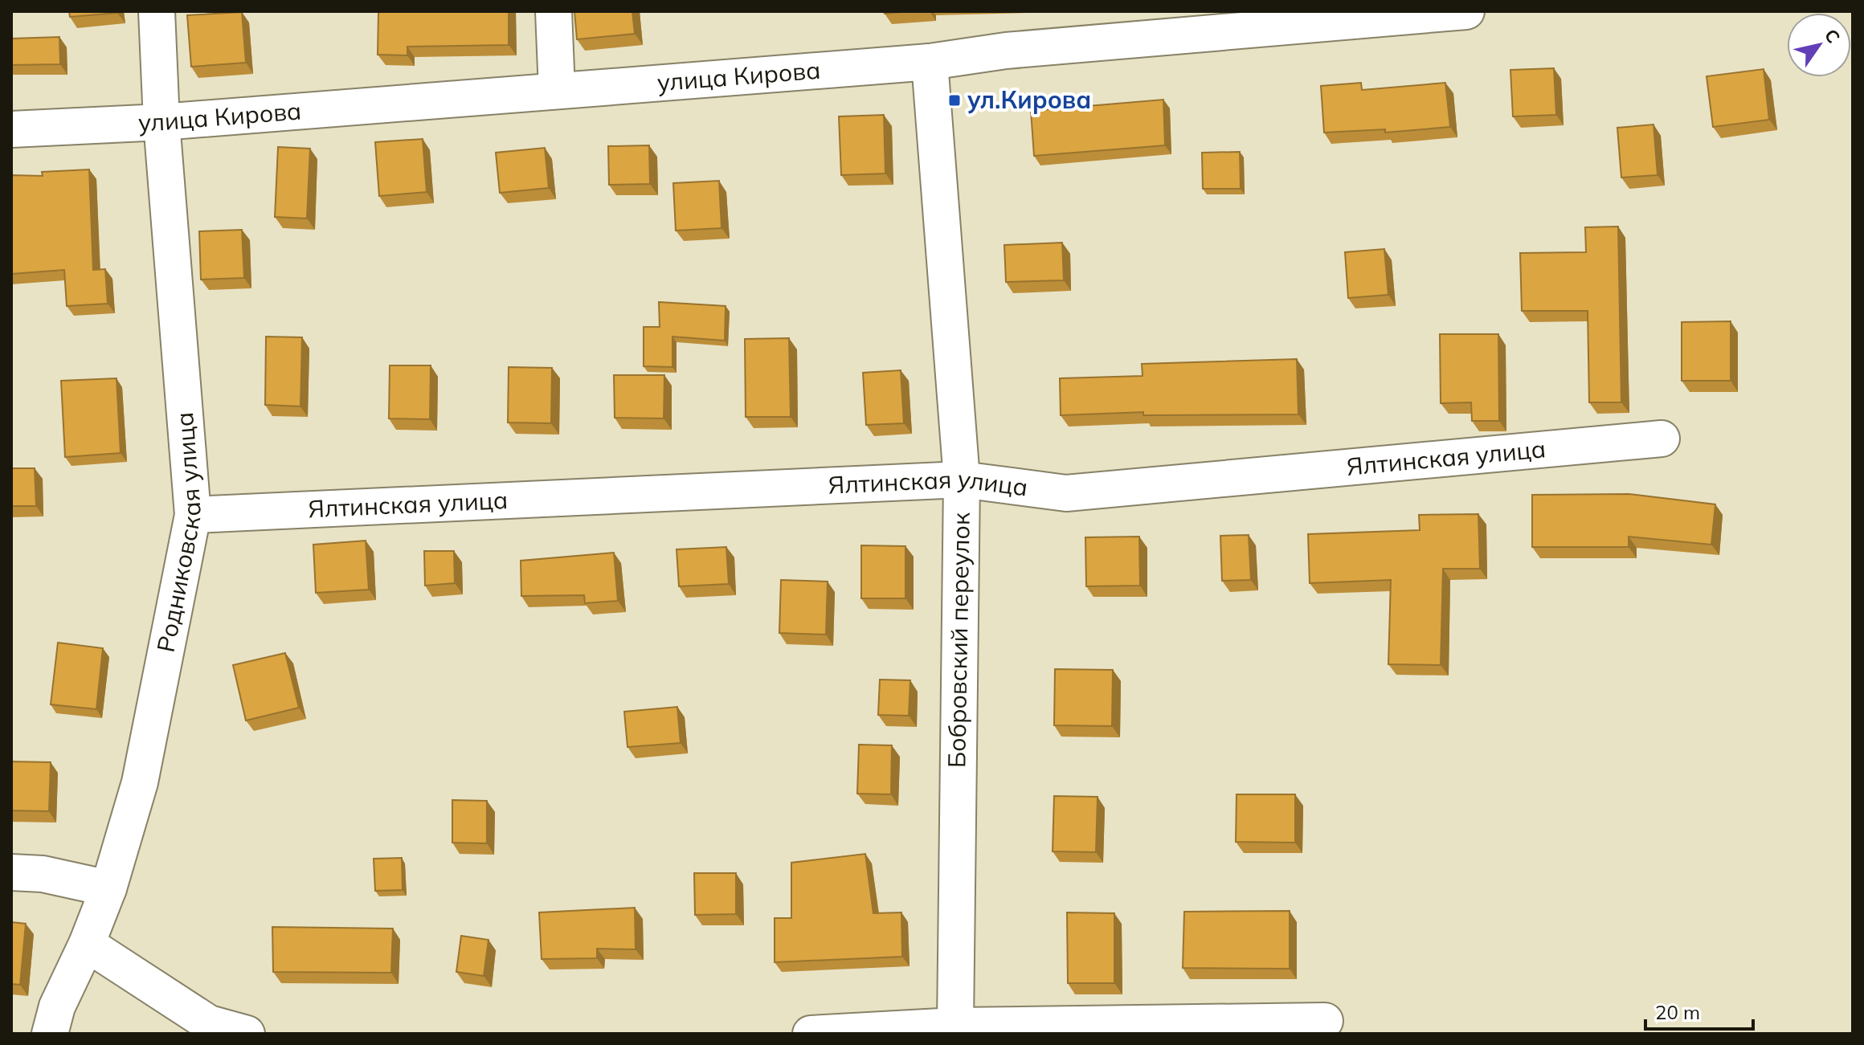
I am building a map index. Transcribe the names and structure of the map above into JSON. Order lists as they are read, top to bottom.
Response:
{
  "streets": {
    "street": [
      "улица Кирова",
      "Ялтинская улица",
      "Родниковская улица",
      "Бобровский переулок"
    ]
  },
  "crossings": [
    ["улица Кирова", "Родниковская улица"],
    ["улица Кирова", "Бобровский переулок"],
    ["Ялтинская улица", "Родниковская улица"],
    ["Ялтинская улица", "Бобровский переулок"]
  ],
  "places": {
    "transit": ["ул.Кирова"]
  },
  "scale_bar": "20 m",
  "north": "top right"
}
